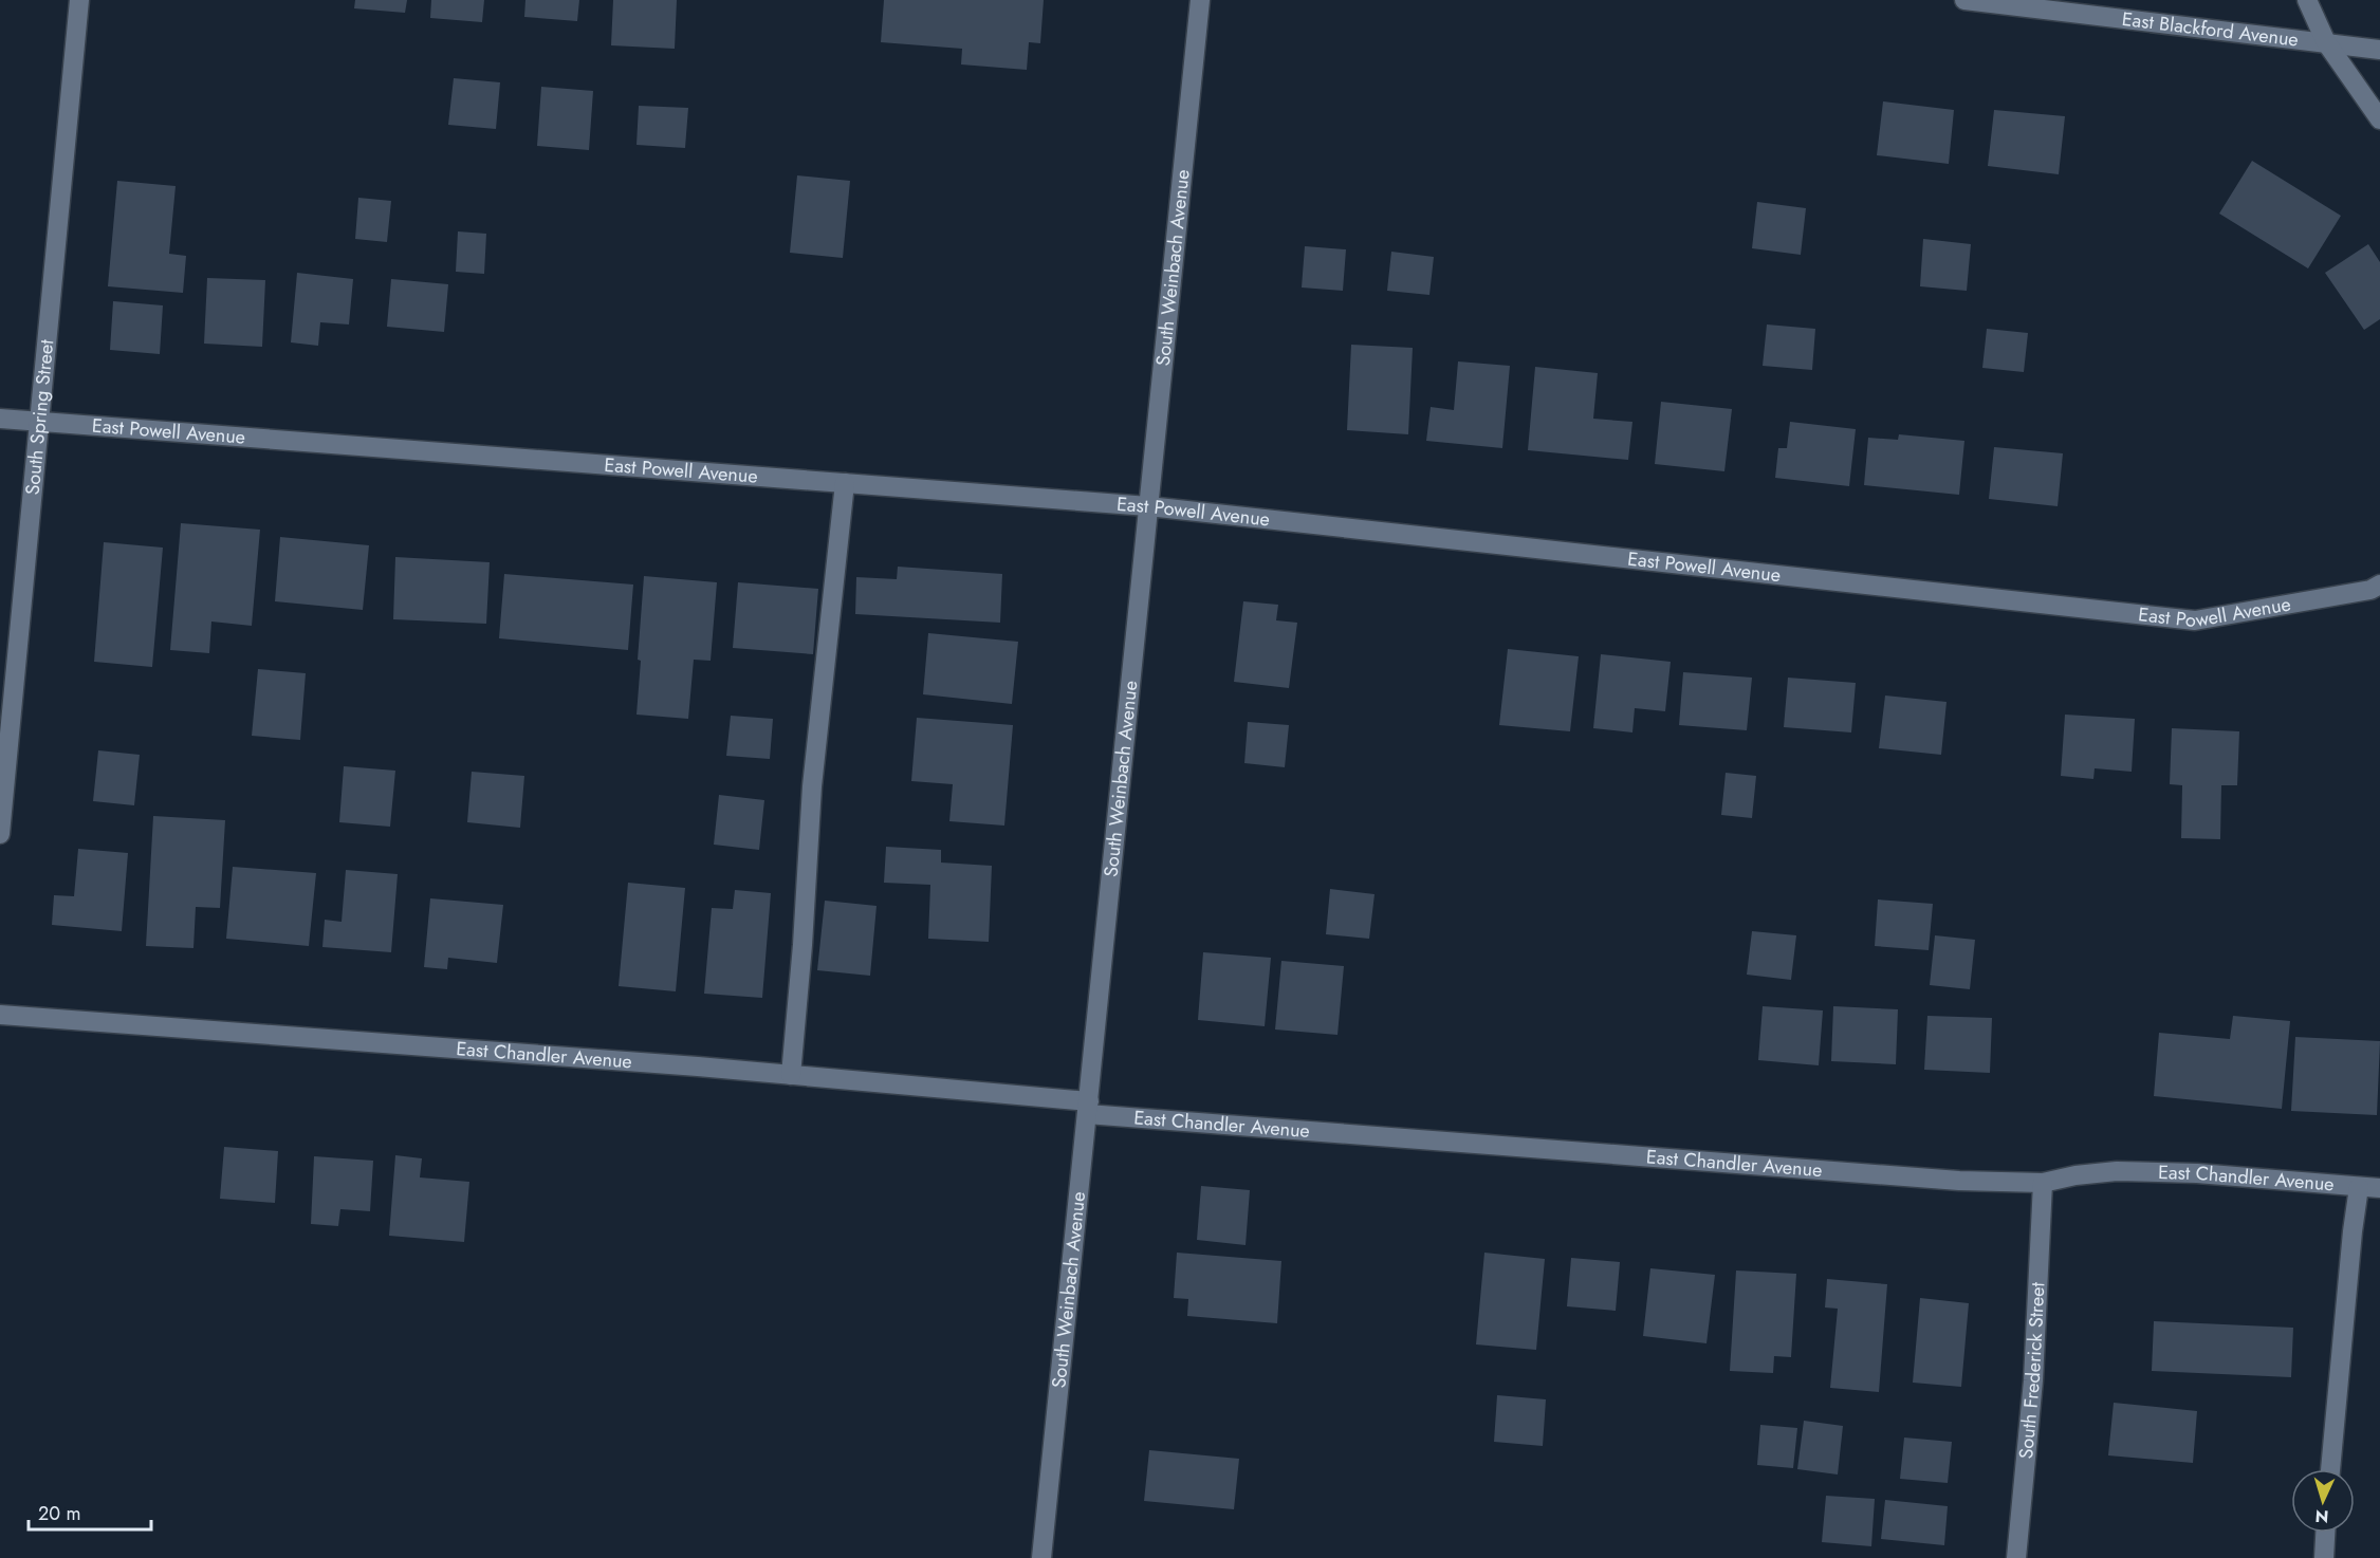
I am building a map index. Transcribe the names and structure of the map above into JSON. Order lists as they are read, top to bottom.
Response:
{
  "streets": {
    "street": [
      "East Blackford Avenue",
      "South Weinbach Avenue",
      "South Spring Street",
      "East Powell Avenue",
      "East Chandler Avenue",
      "South Frederick Street"
    ]
  },
  "crossings": [
    ["South Weinbach Avenue", "East Powell Avenue"],
    ["South Weinbach Avenue", "East Chandler Avenue"],
    ["South Spring Street", "East Powell Avenue"],
    ["East Chandler Avenue", "South Frederick Street"]
  ],
  "scale_bar": "20 m",
  "north": "bottom"
}
